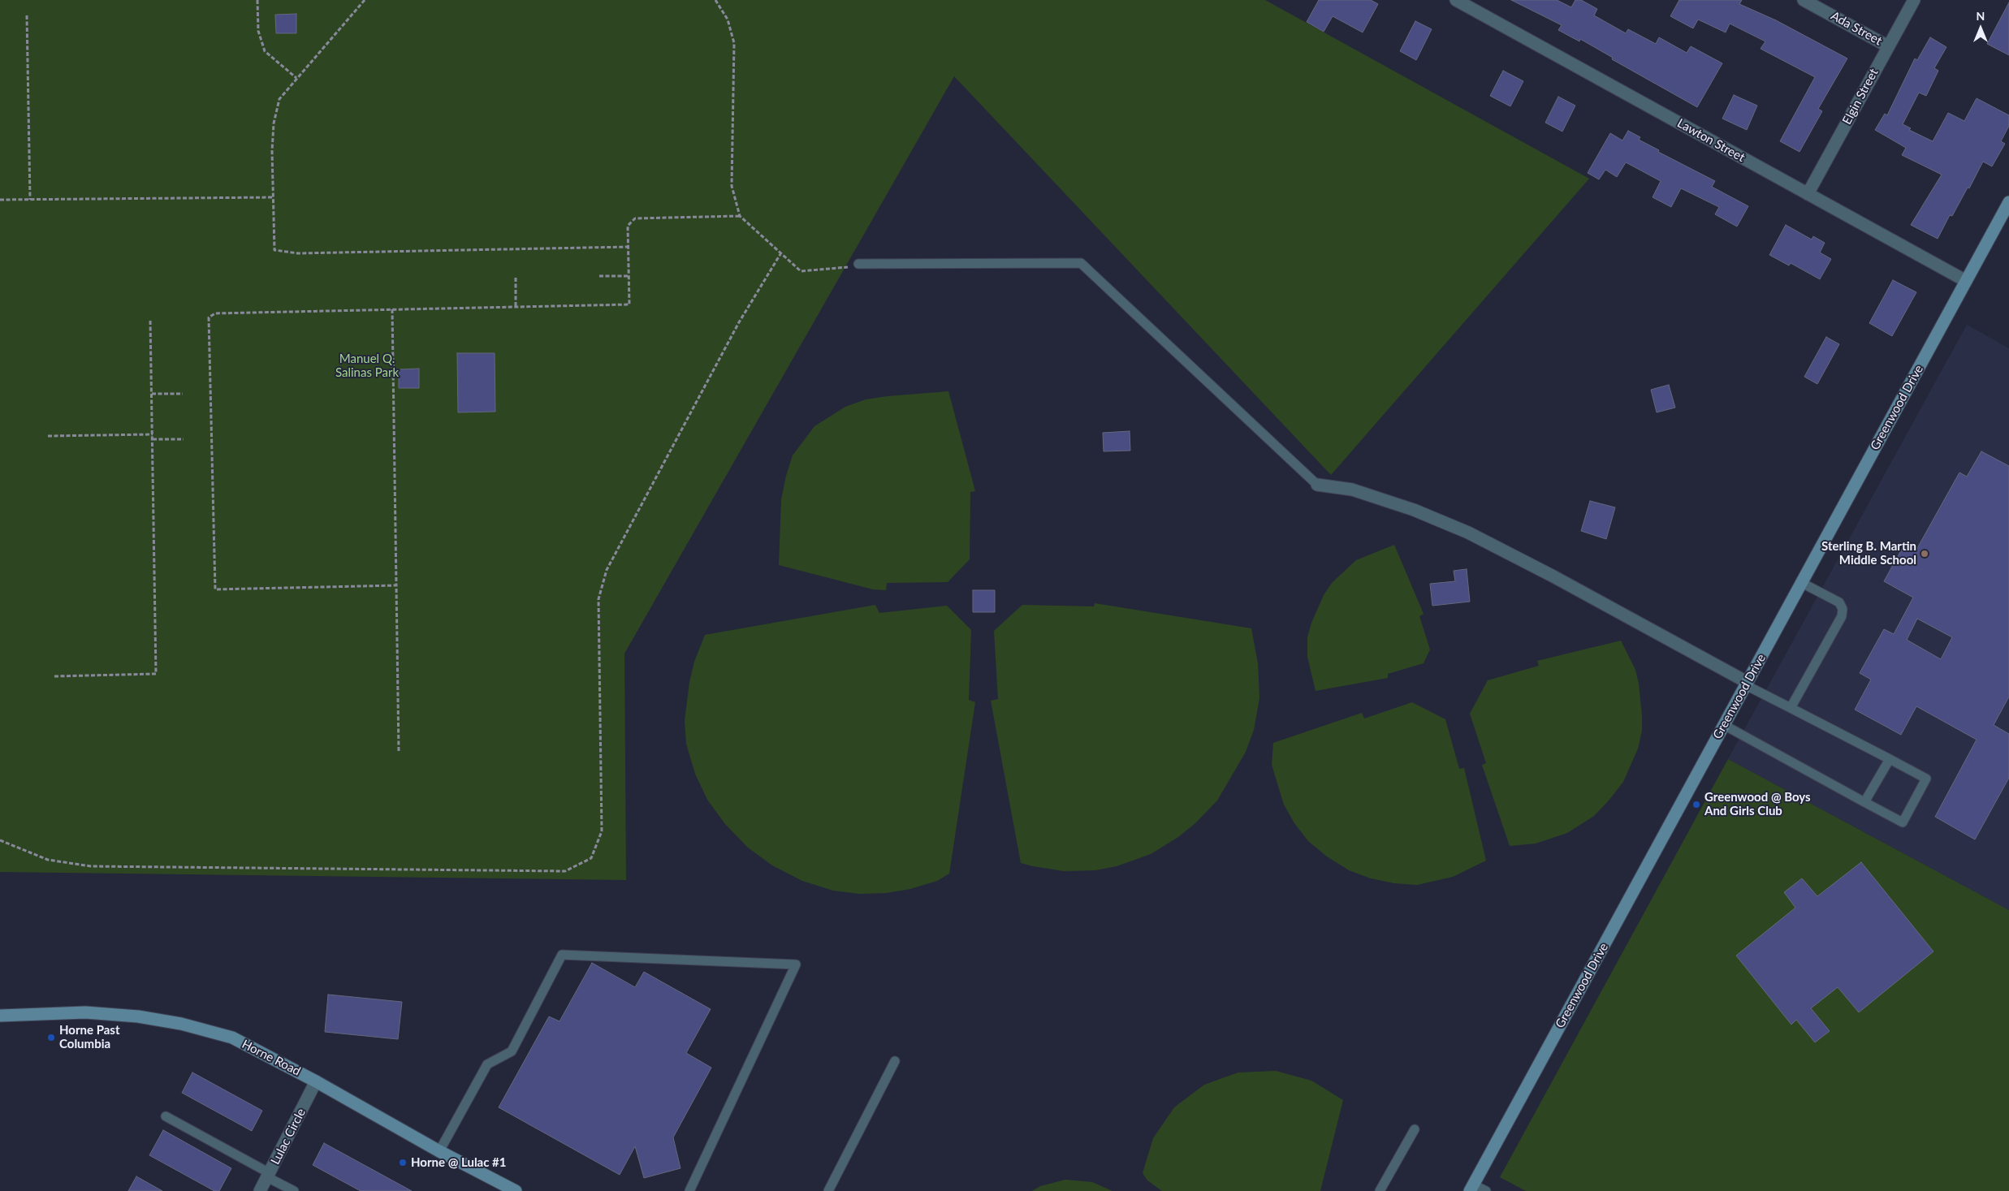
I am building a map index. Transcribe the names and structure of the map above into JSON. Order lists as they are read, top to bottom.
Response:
{
  "streets": {
    "main road": ["Greenwood Drive", "Horne Road"],
    "street": [
      "Ada Street",
      "Elgin Street",
      "Lawton Street",
      "Lulac Circle"
    ]
  },
  "crossings": [
    ["Ada Street", "Elgin Street"],
    ["Elgin Street", "Lawton Street"],
    ["Lawton Street", "Greenwood Drive"],
    ["Horne Road", "Lulac Circle"]
  ],
  "parks": ["Manuel Q. Salinas Park"],
  "places": [
    "Sterling B. Martin Middle School",
    "Greenwood @ Boys And Girls Club",
    "Horne Past Columbia",
    "Horne @ Lulac #1"
  ],
  "north": "top"
}
